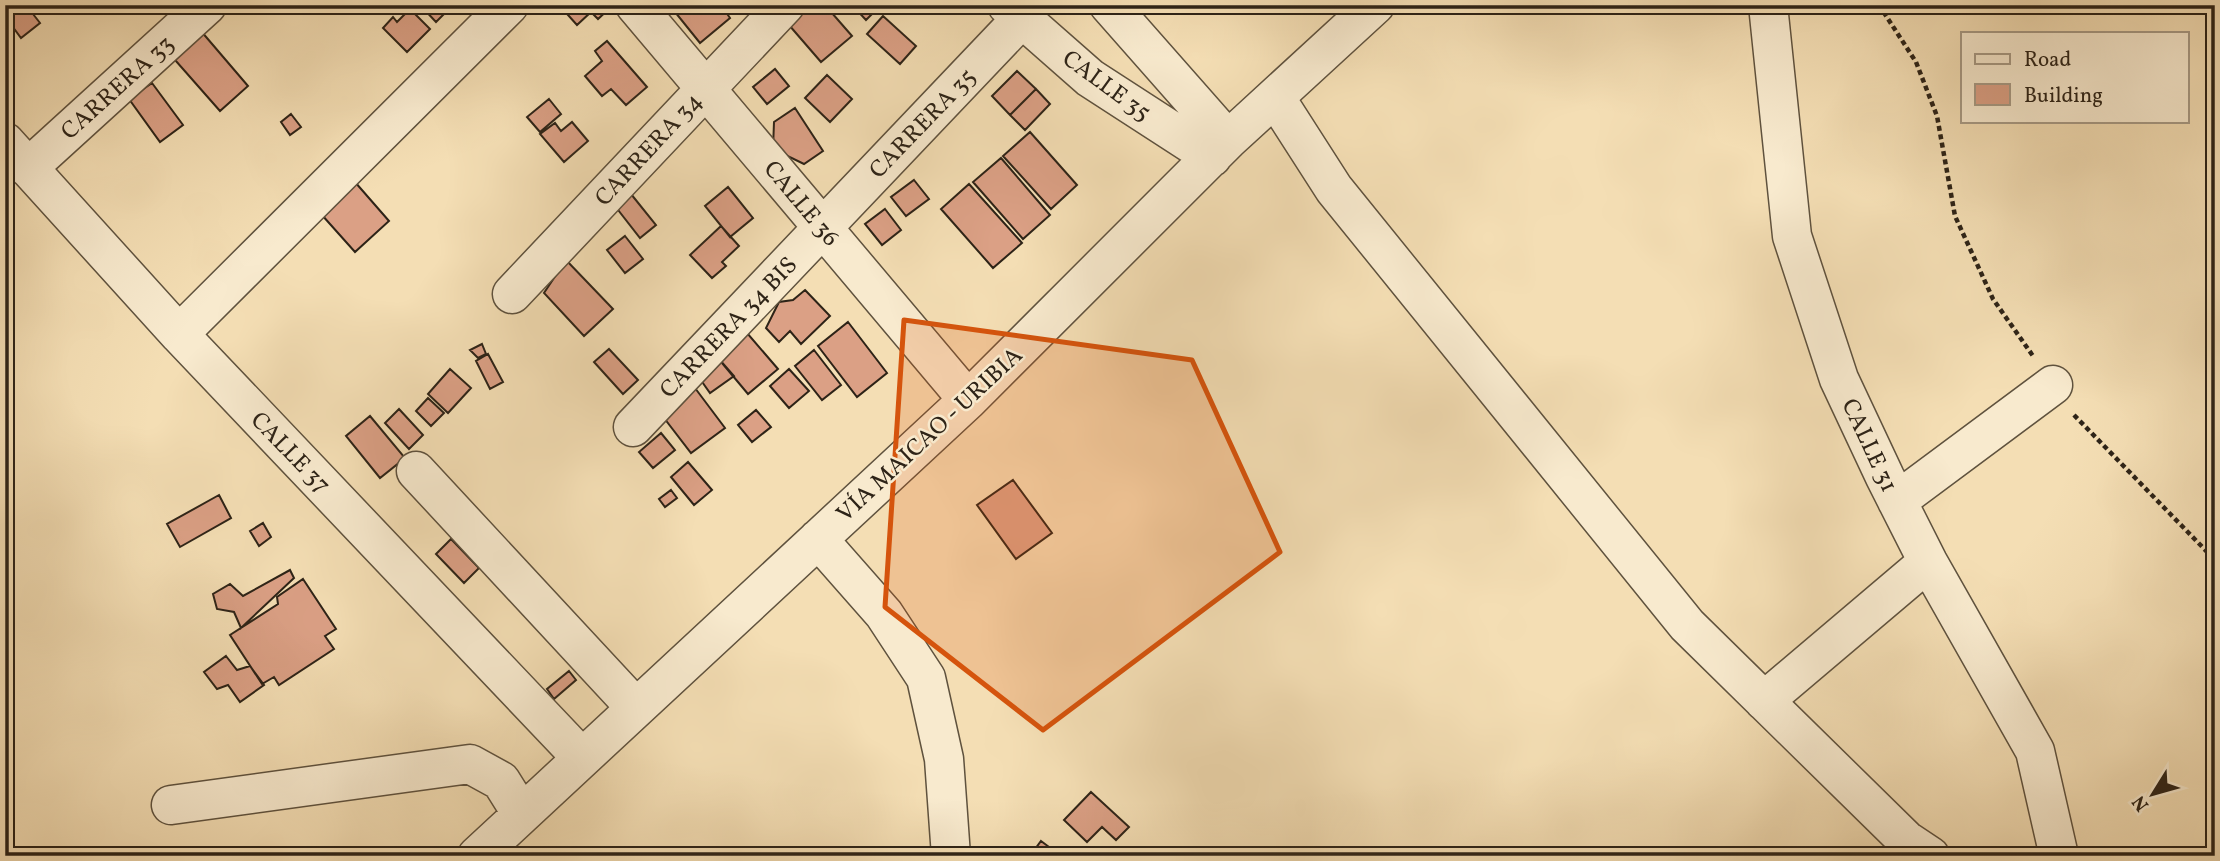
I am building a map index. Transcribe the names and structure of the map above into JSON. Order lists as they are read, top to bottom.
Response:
{
  "streets": {
    "street": [
      "CALLE 35",
      "CARRERA 33",
      "CARRERA 35",
      "CARRERA 34",
      "CALLE 36",
      "CARRERA 34 BIS",
      "VÍA MAICAO - URIBIA",
      "CALLE 31",
      "CALLE 37"
    ]
  },
  "crossings": [
    ["CALLE 35", "CARRERA 35"],
    ["CALLE 35", "VÍA MAICAO - URIBIA"],
    ["CARRERA 33", "CALLE 37"],
    ["CARRERA 35", "CALLE 36"],
    ["CARRERA 35", "CARRERA 34 BIS"],
    ["CARRERA 34", "CALLE 36"],
    ["CALLE 36", "CARRERA 34 BIS"],
    ["CALLE 36", "VÍA MAICAO - URIBIA"],
    ["VÍA MAICAO - URIBIA", "CALLE 37"]
  ],
  "legend": ["Road", "Building"],
  "north": "bottom left"
}
